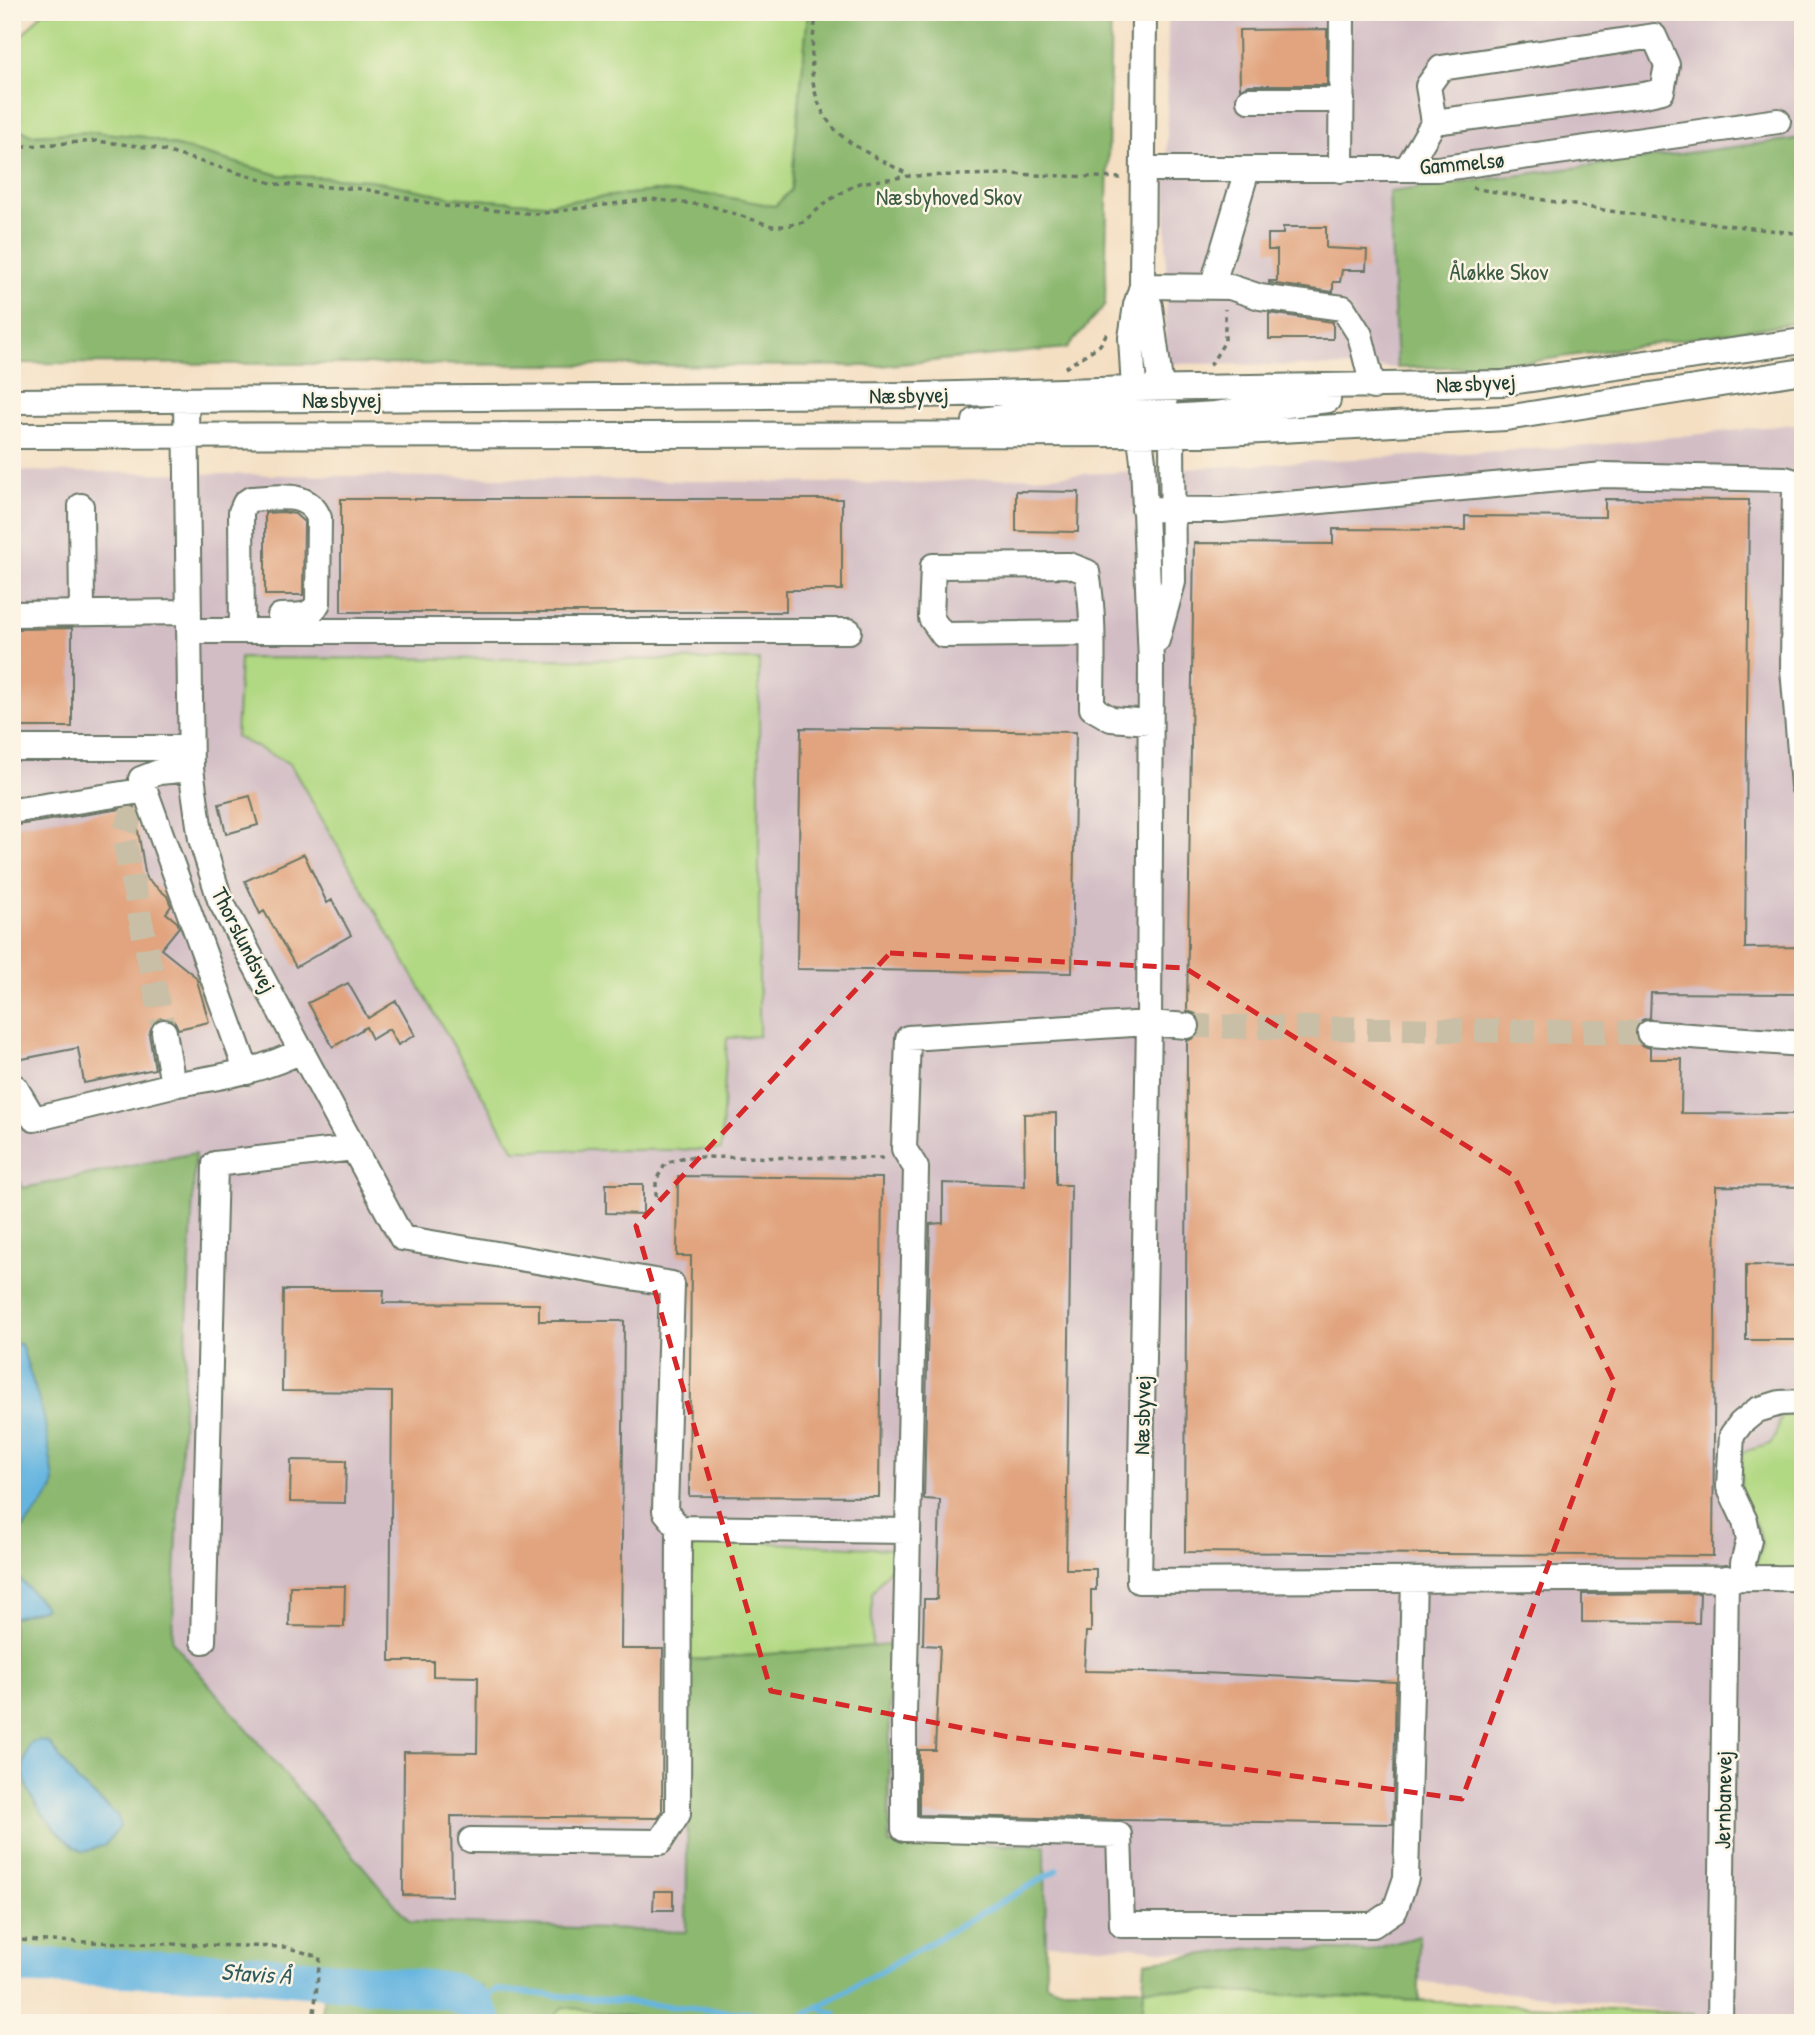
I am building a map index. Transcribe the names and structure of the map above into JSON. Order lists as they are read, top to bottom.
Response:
{
  "streets": {
    "street": [
      "Gammelsø",
      "Næsbyvej",
      "Thorslundsvej",
      "Jernbanevej"
    ]
  },
  "crossings": [
    ["Næsbyvej", "Thorslundsvej"],
    ["Næsbyvej", "Jernbanevej"]
  ],
  "water": ["Stavis Å"],
  "parks": ["Næsbyhoved Skov", "Åløkke Skov"]
}
